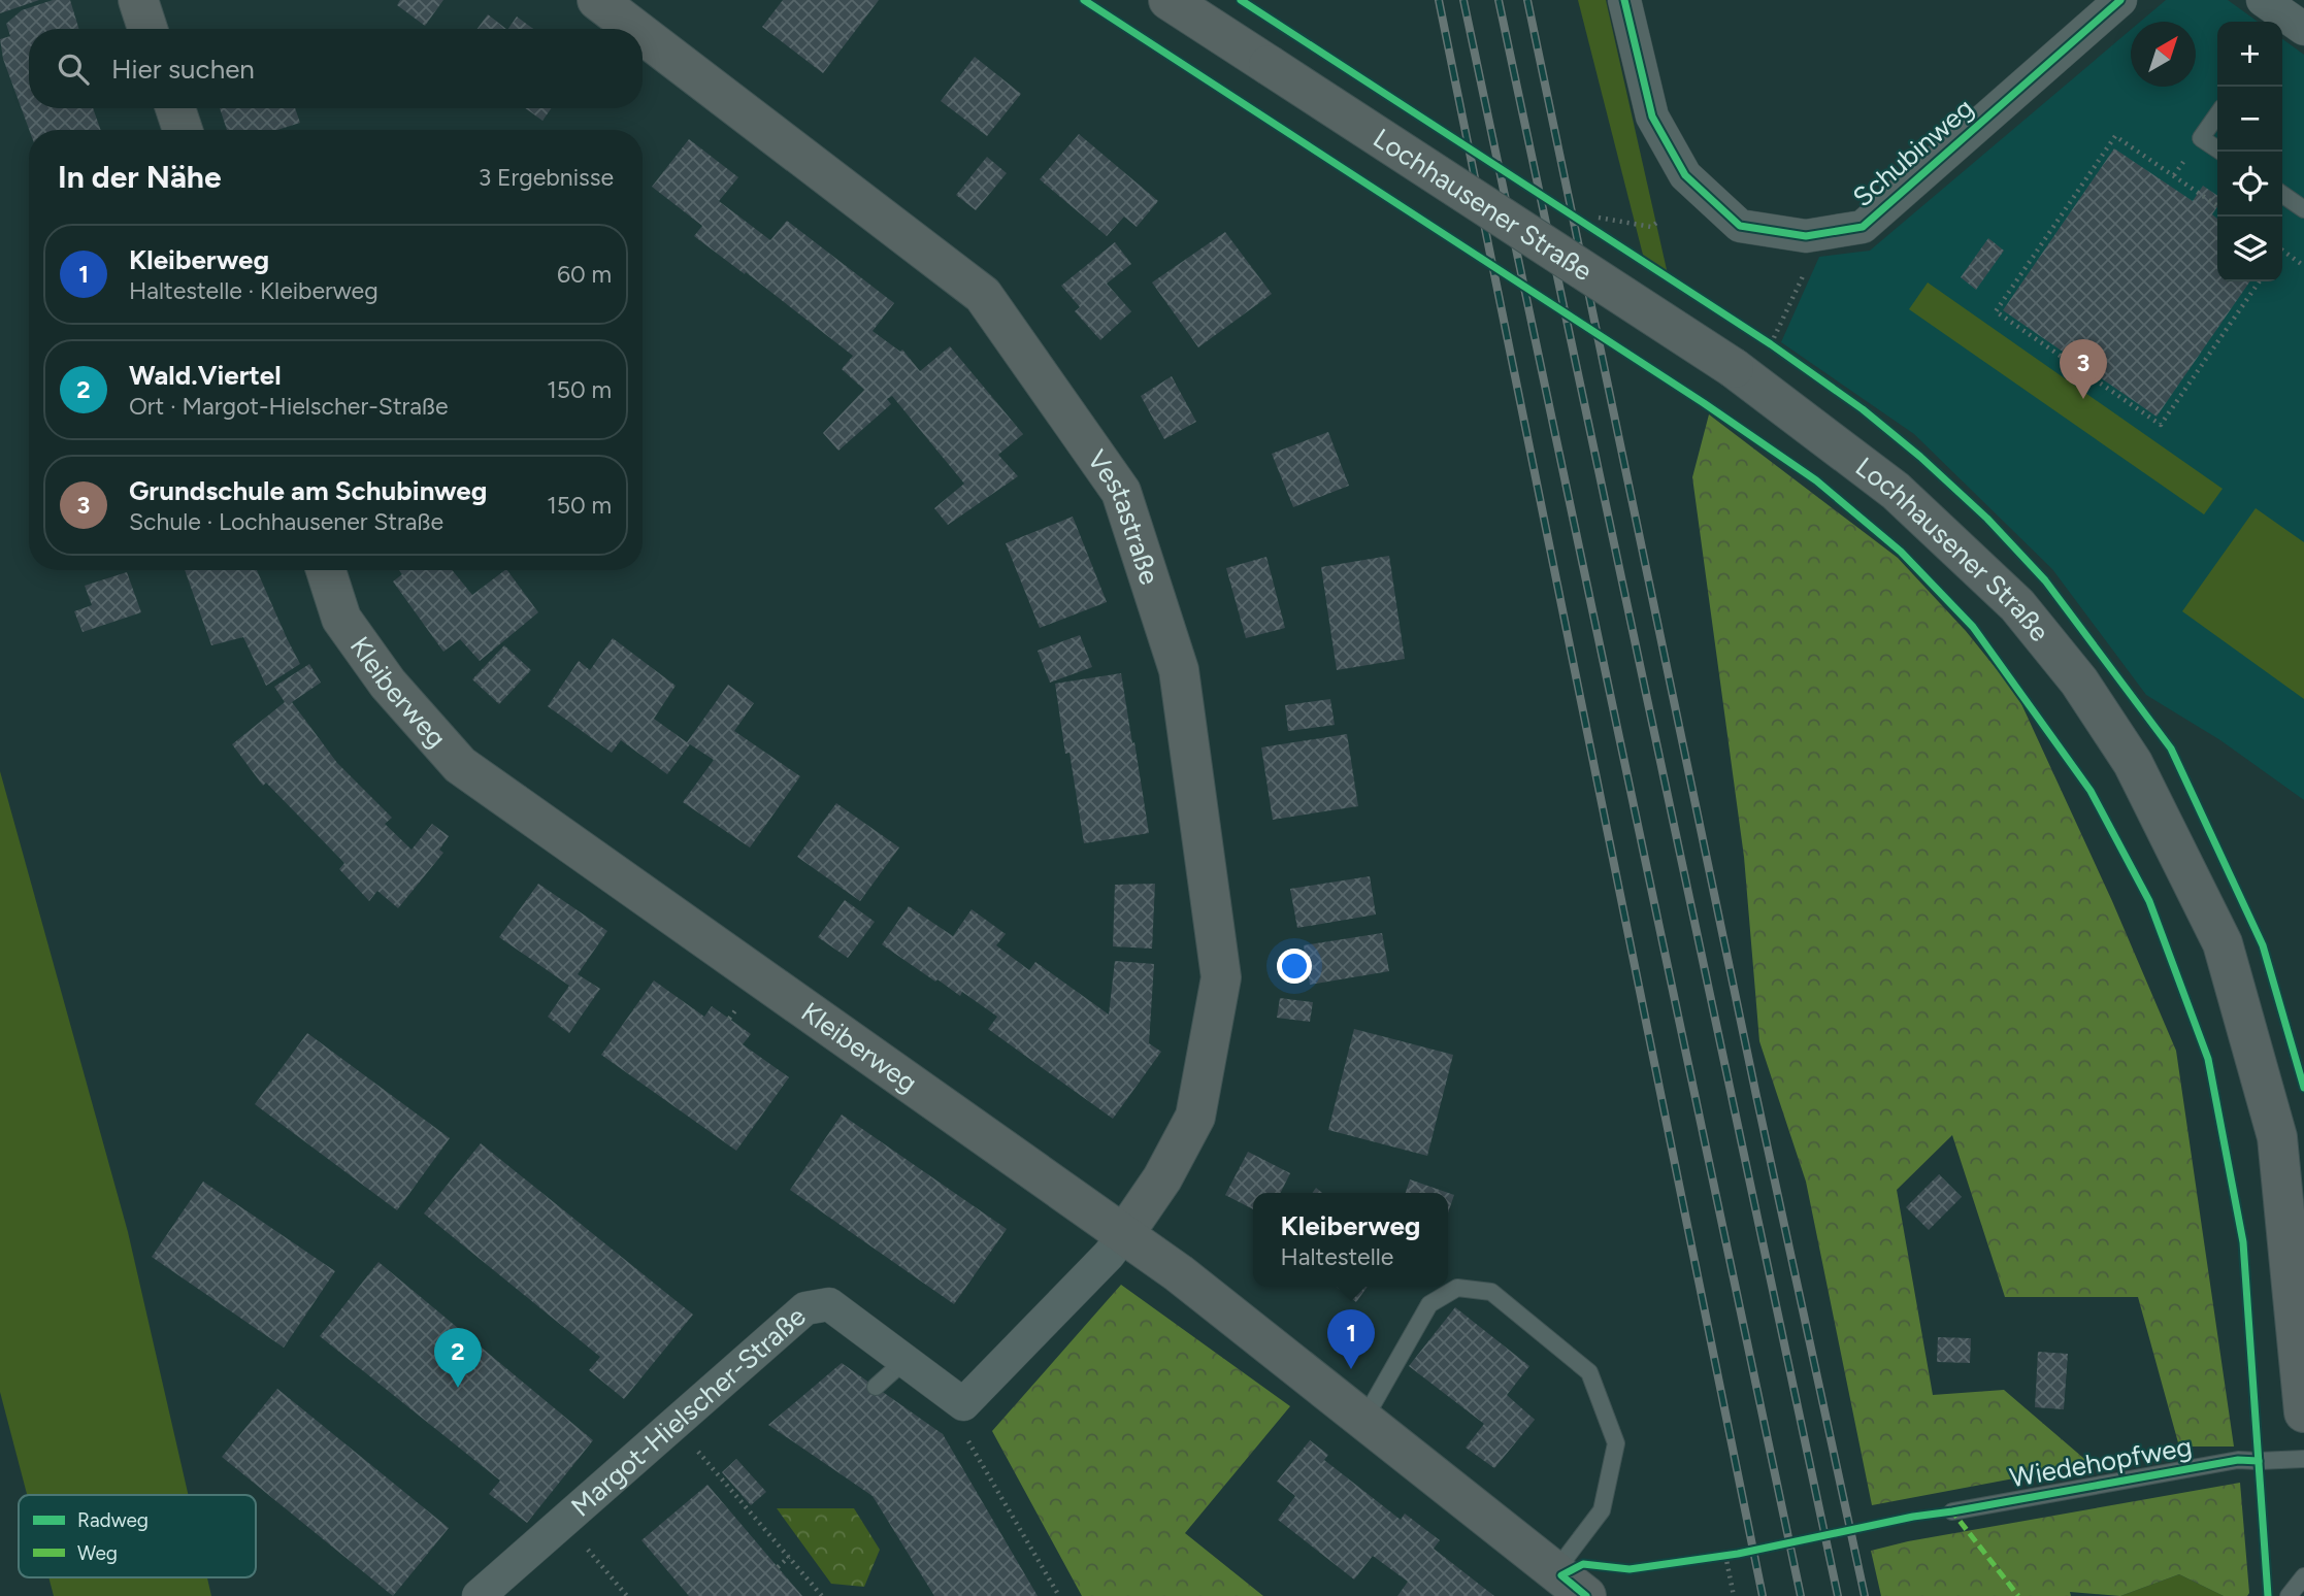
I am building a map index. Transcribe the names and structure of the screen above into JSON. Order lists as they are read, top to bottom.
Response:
{
  "streets": {
    "main road": ["Lochhausener Straße", "Vestastraße", "Kleiberweg"],
    "street": ["Schubinweg", "Margot-Hielscher-Straße"],
    "lane": ["Wiedehopfweg"]
  },
  "crossings": [
    ["Vestastraße", "Kleiberweg"]
  ],
  "legend": ["Radweg", "Weg"],
  "north": "top right",
  "page": {
    "map_buttons": ["+", "−"],
    "search": "Hier suchen",
    "heading": ["In der Nähe", "3 Ergebnisse"],
    "list": [
      {
        "mark": "1",
        "name": "Kleiberweg",
        "note": "Haltestelle · Kleiberweg",
        "value": "60 m"
      },
      {
        "mark": "2",
        "name": "Wald.Viertel",
        "note": "Ort · Margot-Hielscher-Straße",
        "value": "150 m"
      },
      {
        "mark": "3",
        "name": "Grundschule am Schubinweg",
        "note": "Schule · Lochhausener Straße",
        "value": "150 m"
      }
    ],
    "pins": ["3", "1", "2"],
    "popup": ["Kleiberweg", "Haltestelle"]
  }
}
